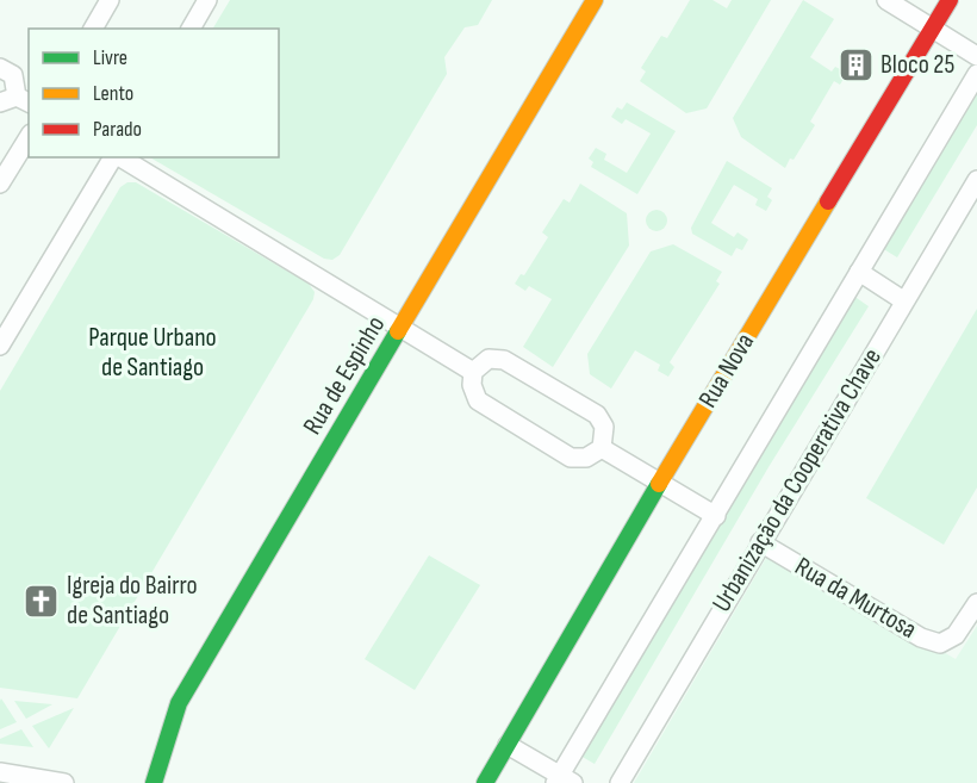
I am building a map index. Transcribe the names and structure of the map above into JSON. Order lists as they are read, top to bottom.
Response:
{
  "streets": {
    "street": [
      "Rua Nova",
      "Rua de Espinho",
      "Urbanização da Cooperativa Chave",
      "Rua da Murtosa"
    ]
  },
  "crossings": [
    ["Urbanização da Cooperativa Chave", "Rua da Murtosa"]
  ],
  "parks": ["Parque Urbano de Santiago"],
  "places": {
    "building": ["Bloco 25"],
    "church": ["Igreja do Bairro de Santiago"]
  },
  "legend": ["Livre", "Lento", "Parado"]
}
